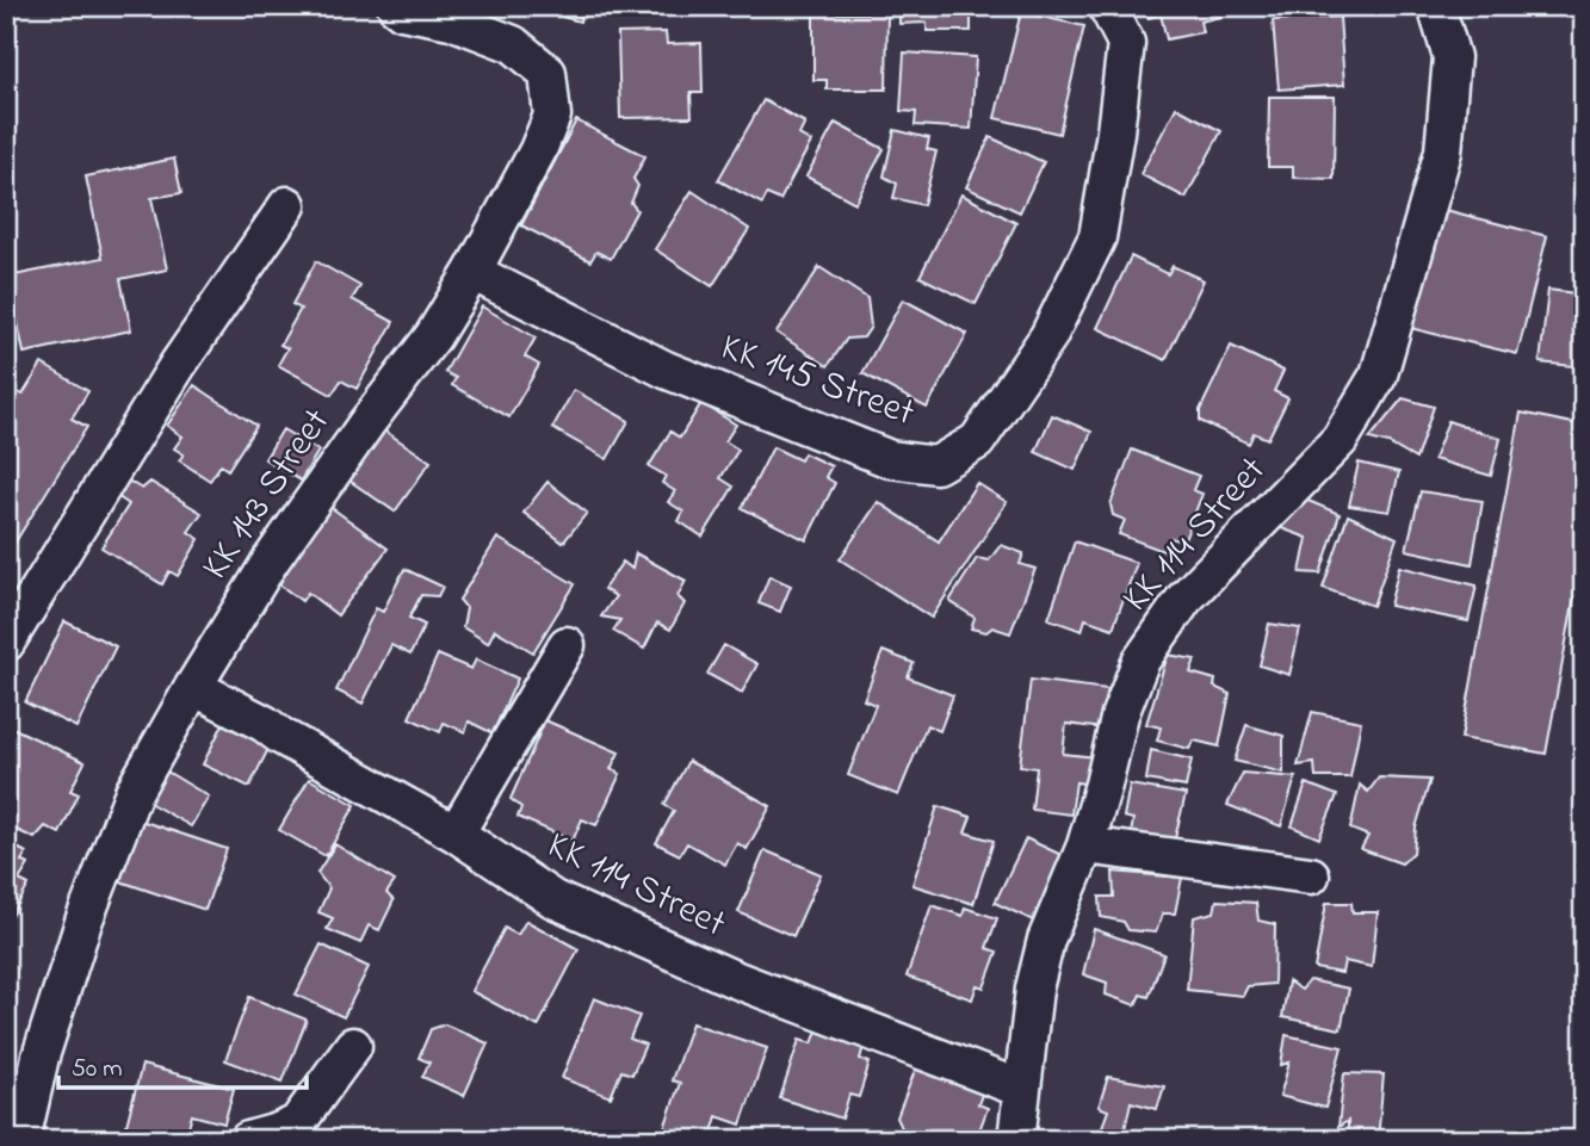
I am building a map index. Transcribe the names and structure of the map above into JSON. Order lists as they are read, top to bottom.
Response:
{
  "streets": {
    "street": ["KK 145 Street", "KK 143 Street", "KK 114 Street"]
  },
  "crossings": [
    ["KK 145 Street", "KK 143 Street"],
    ["KK 143 Street", "KK 114 Street"]
  ],
  "scale_bar": "50 m"
}
